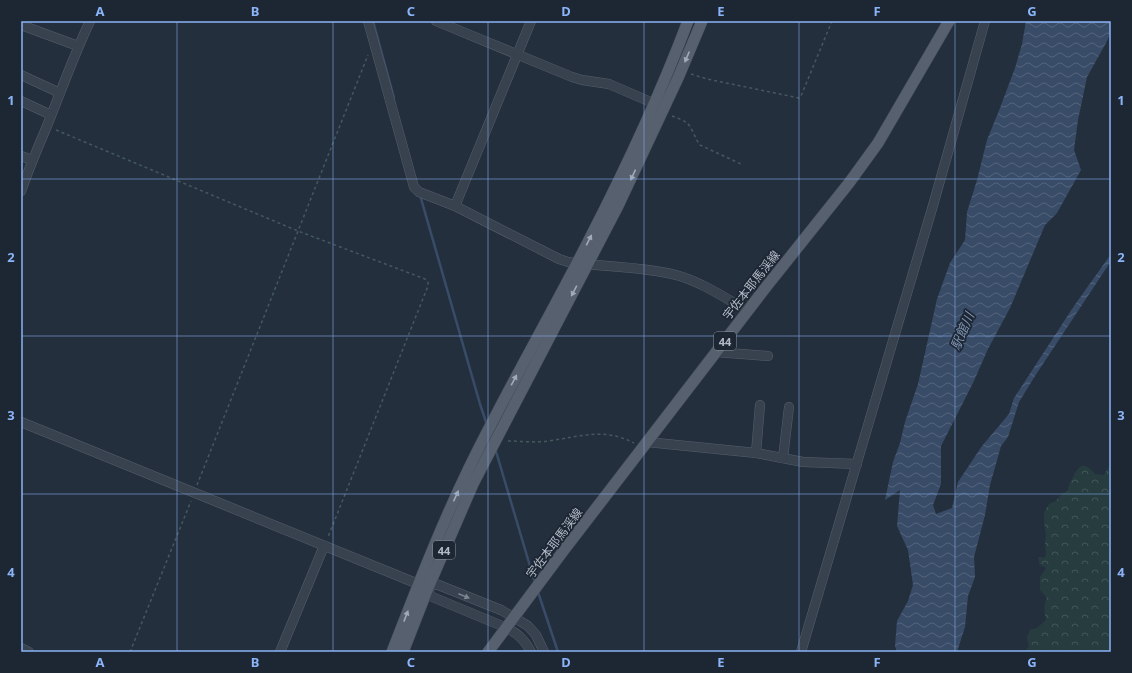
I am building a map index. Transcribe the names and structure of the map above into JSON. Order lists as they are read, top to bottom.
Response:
{
  "streets": {
    "main road": ["宇佐本耶馬渓線", "44"]
  },
  "water": ["駅館川"],
  "grid": {
    "columns": [
      "A",
      "B",
      "C",
      "D",
      "E",
      "F",
      "G"
    ],
    "rows": [
      "1",
      "2",
      "3",
      "4"
    ]
  }
}
